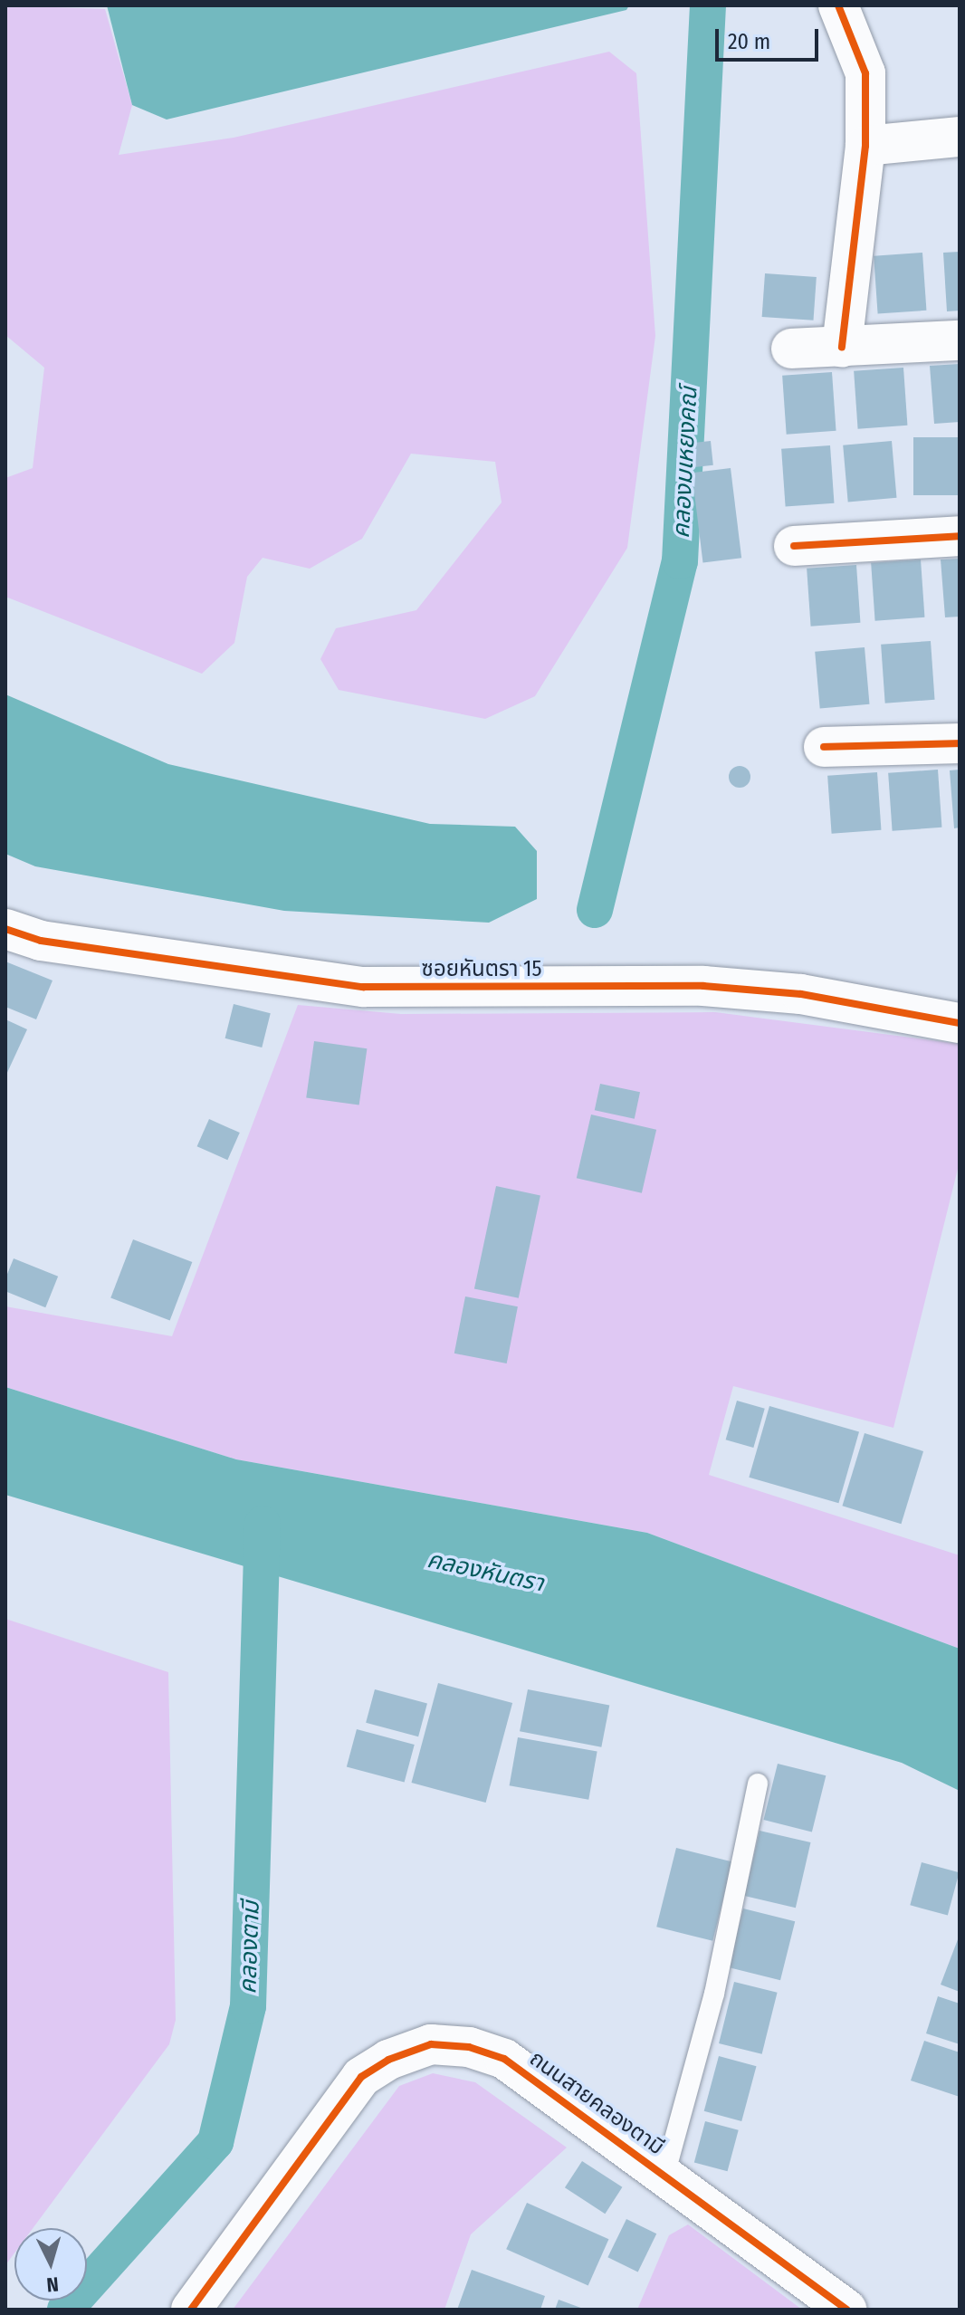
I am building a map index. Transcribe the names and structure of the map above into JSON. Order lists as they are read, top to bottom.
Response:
{
  "streets": {
    "street": ["ซอยหันตรา 15", "ถนนสายคลองตามี"]
  },
  "water": ["คลองมเหยงคณ์", "คลองหันตรา", "คลองตามี"],
  "scale_bar": "20 m",
  "north": "bottom"
}
